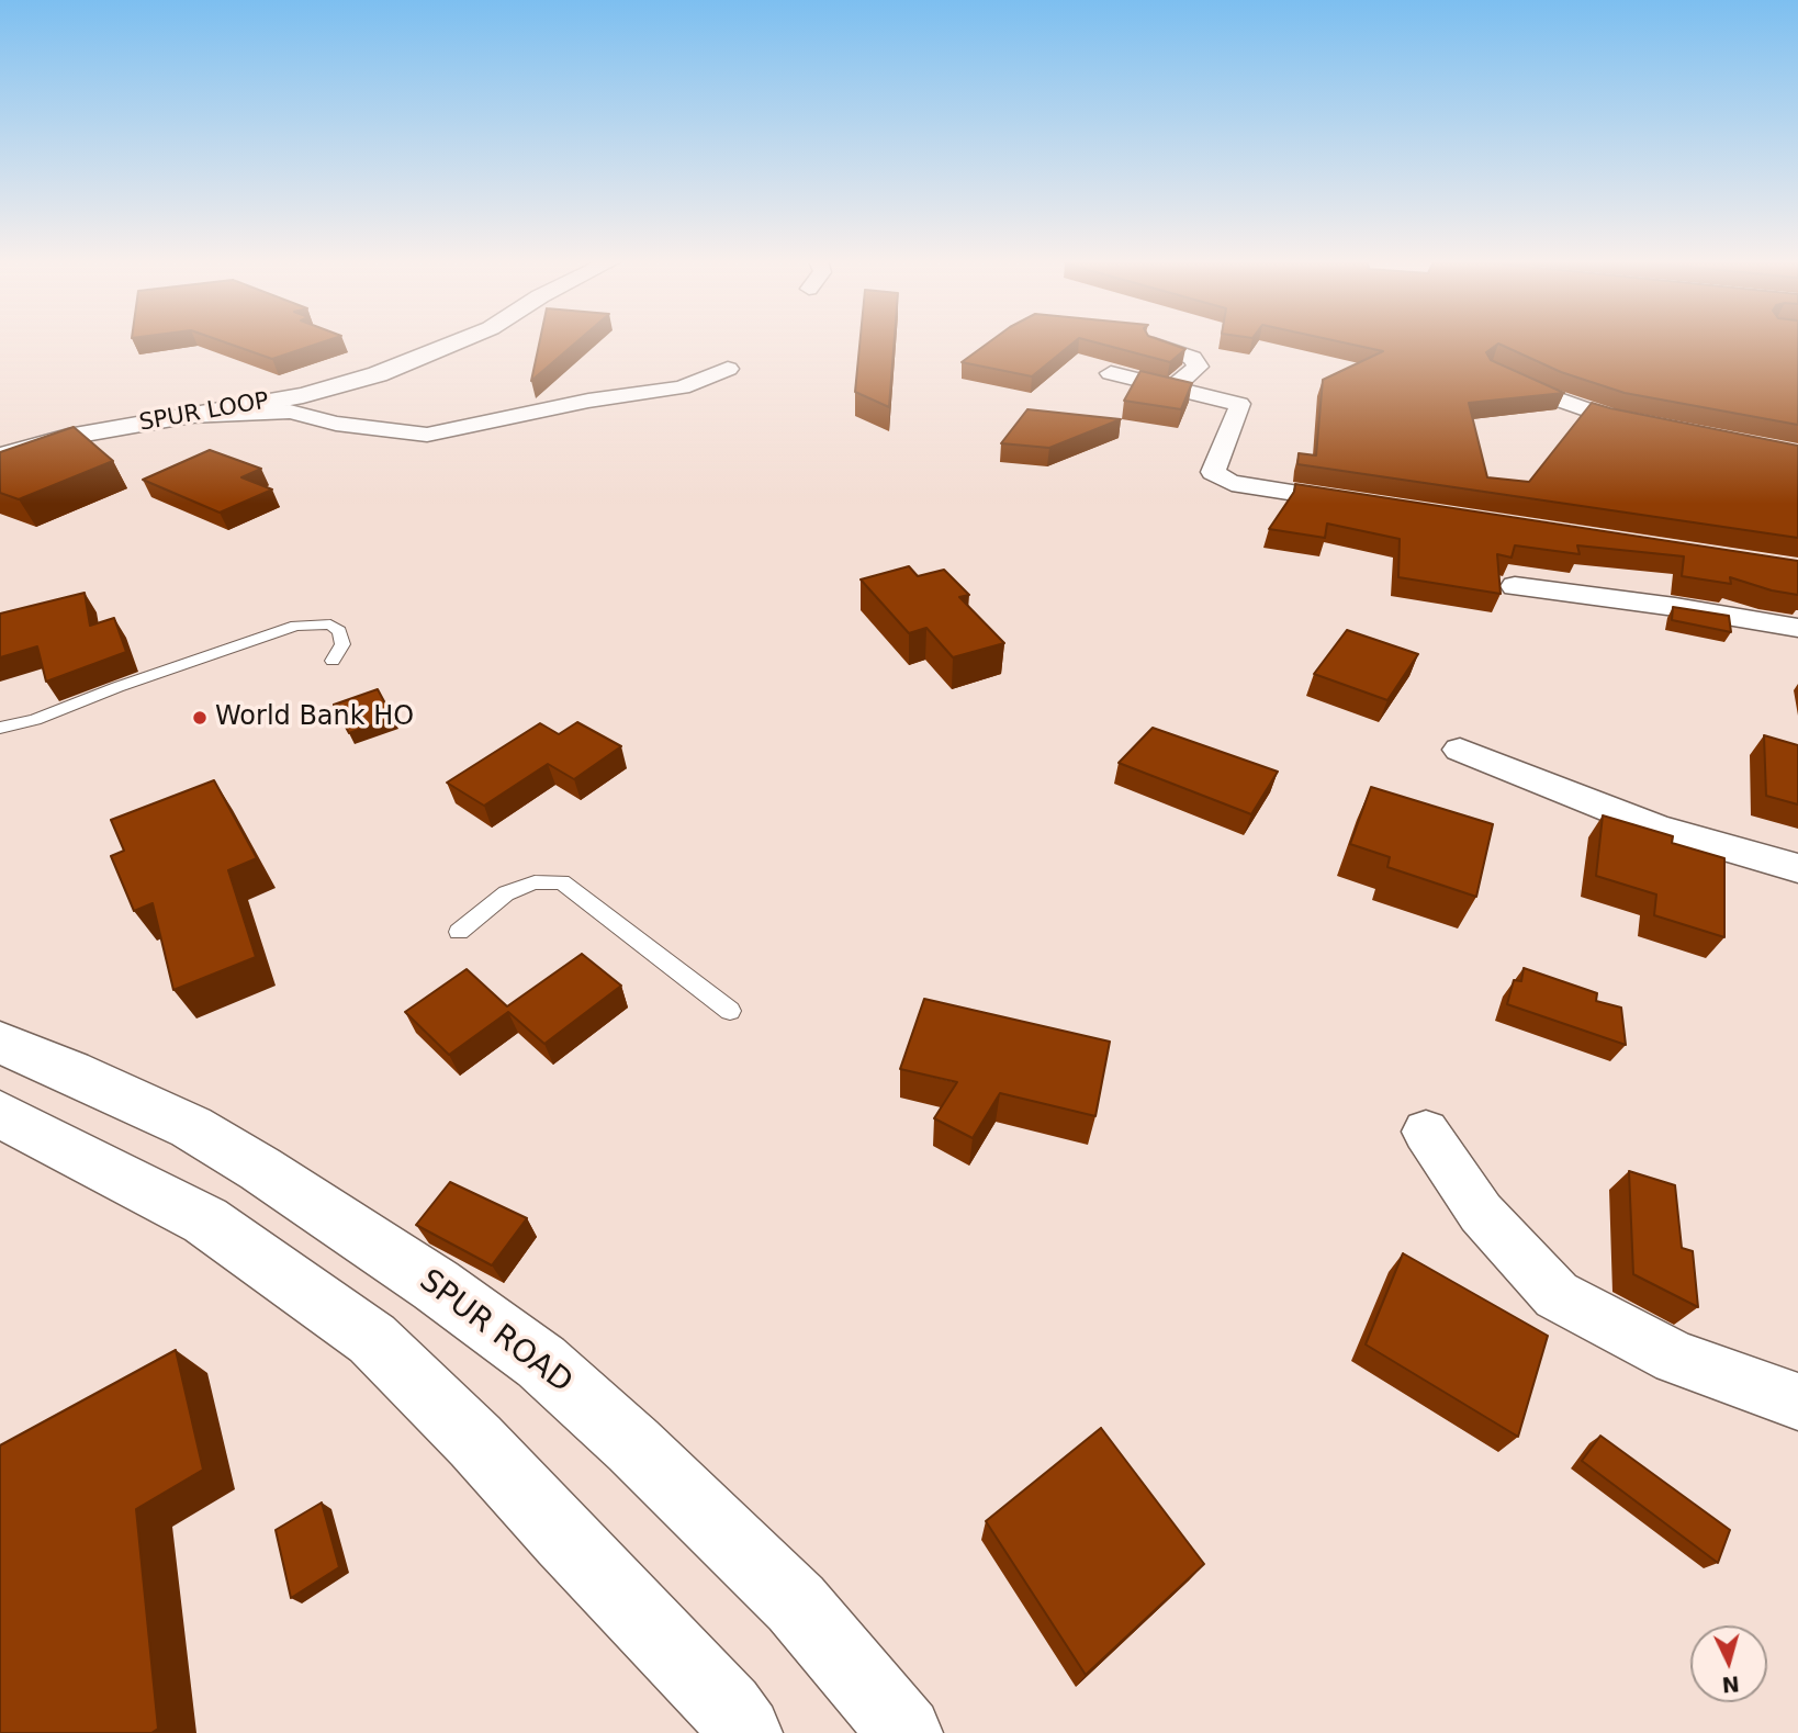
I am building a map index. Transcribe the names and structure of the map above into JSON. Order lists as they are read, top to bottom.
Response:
{
  "streets": {
    "main road": ["SPUR LOOP", "SPUR ROAD"]
  },
  "places": ["World Bank HO"],
  "north": "bottom"
}
